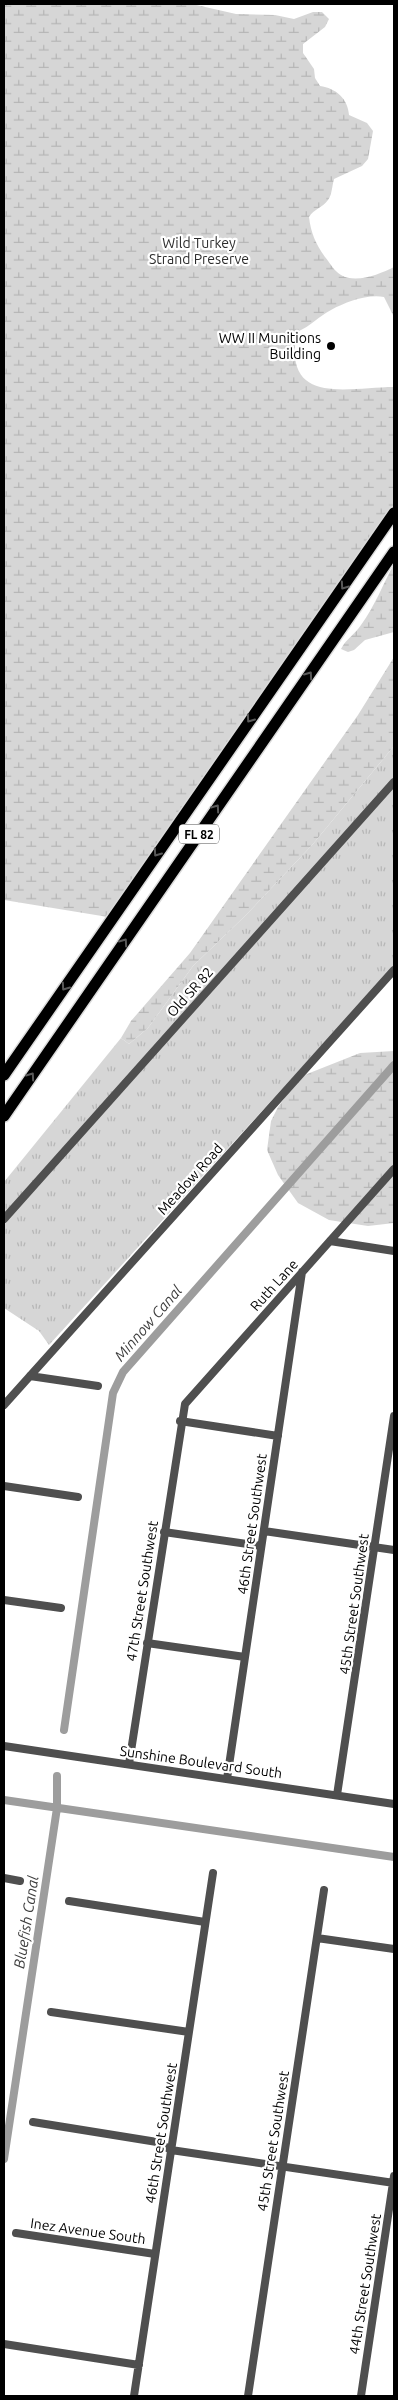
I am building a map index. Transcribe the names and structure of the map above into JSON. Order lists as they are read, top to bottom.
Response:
{
  "streets": {
    "highway": ["FL 82"],
    "street": [
      "Old SR 82",
      "Meadow Road",
      "Ruth Lane",
      "46th Street Southwest",
      "47th Street Southwest",
      "45th Street Southwest",
      "Sunshine Boulevard South",
      "Inez Avenue South",
      "44th Street Southwest"
    ]
  },
  "crossings": [
    ["Ruth Lane", "46th Street Southwest"],
    ["Ruth Lane", "47th Street Southwest"],
    ["46th Street Southwest", "Sunshine Boulevard South"],
    ["46th Street Southwest", "Inez Avenue South"],
    ["47th Street Southwest", "Sunshine Boulevard South"],
    ["45th Street Southwest", "Sunshine Boulevard South"]
  ],
  "water": ["Minnow Canal", "Bluefish Canal"],
  "parks": ["Wild Turkey Strand Preserve"],
  "places": ["WW II Munitions Building"]
}
